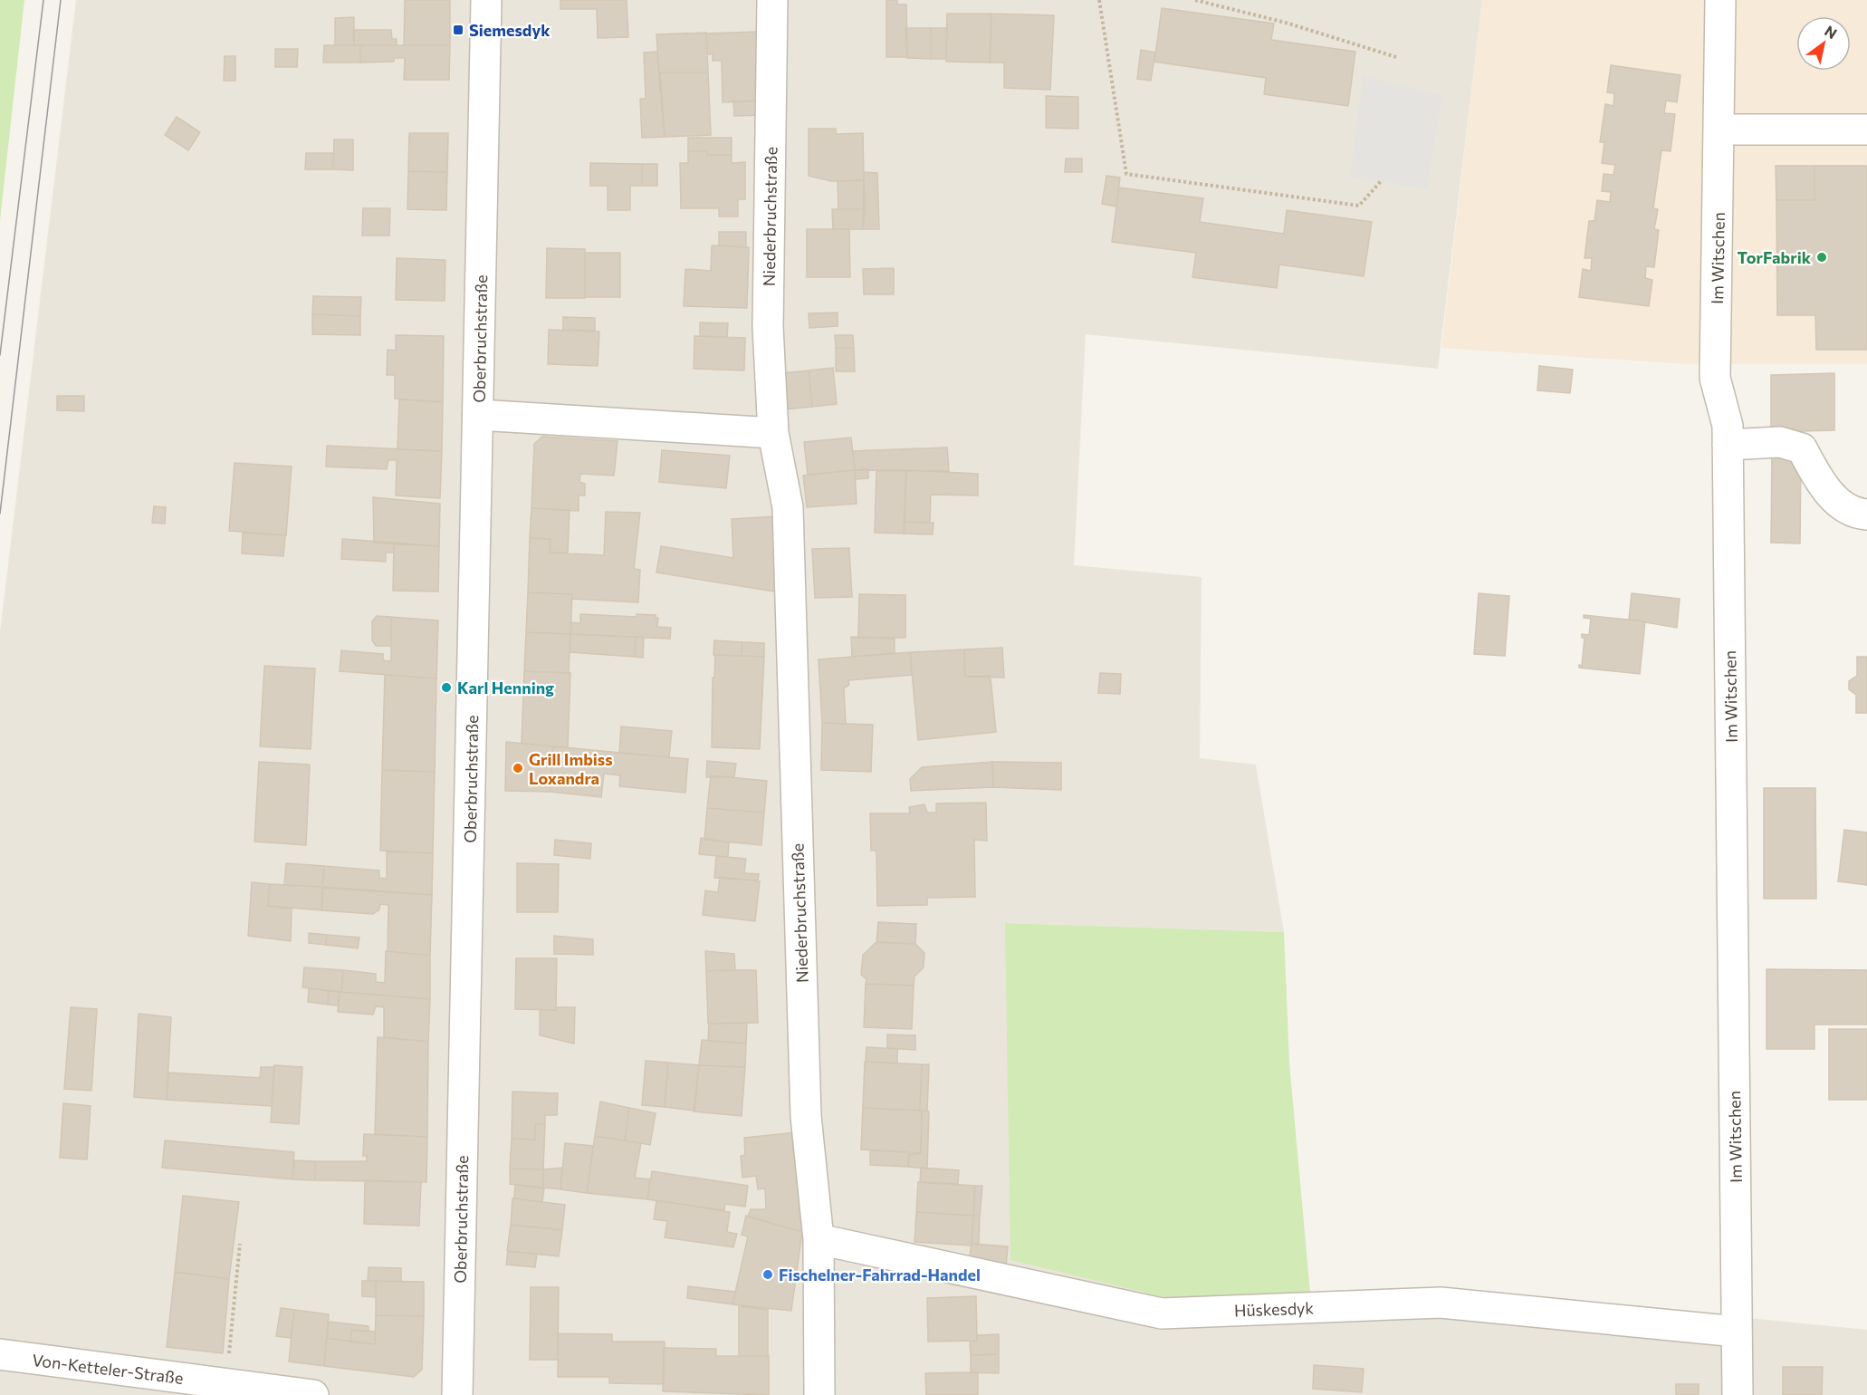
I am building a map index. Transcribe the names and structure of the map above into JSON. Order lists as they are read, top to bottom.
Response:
{
  "streets": {
    "street": [
      "Niederbruchstraße",
      "Im Witschen",
      "Oberbruchstraße",
      "Hüskesdyk",
      "Von-Ketteler-Straße"
    ]
  },
  "crossings": [
    ["Niederbruchstraße", "Hüskesdyk"],
    ["Im Witschen", "Hüskesdyk"]
  ],
  "places": {
    "transit": ["Siemesdyk"],
    "other": [
      "TorFabrik",
      "Karl Henning",
      "Grill Imbiss Loxandra",
      "Fischelner-Fahrrad-Handel"
    ]
  },
  "north": "top right"
}
